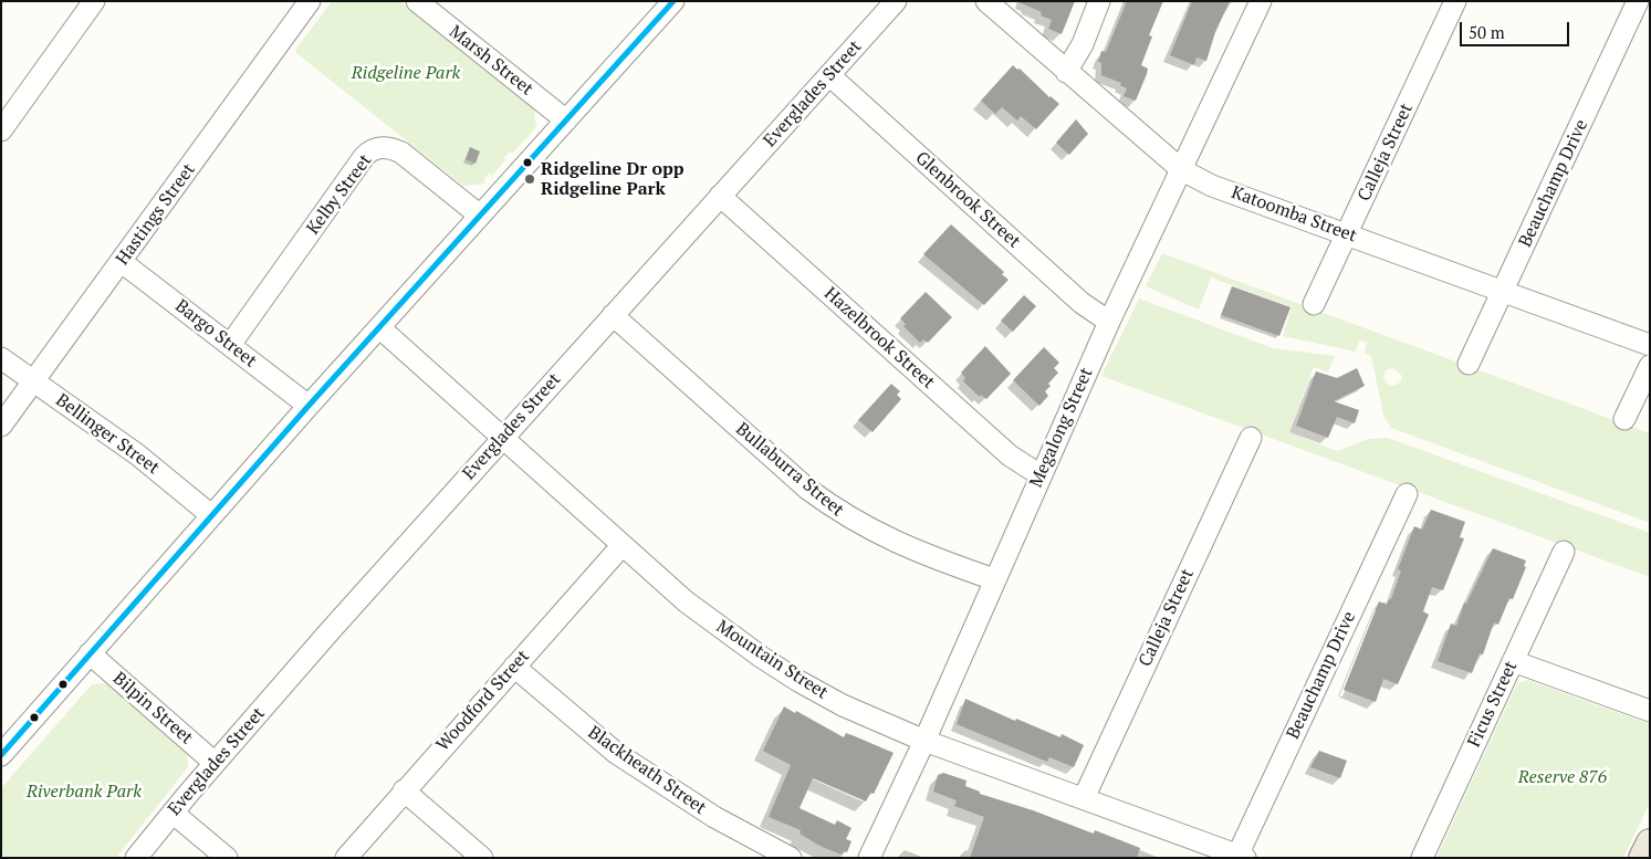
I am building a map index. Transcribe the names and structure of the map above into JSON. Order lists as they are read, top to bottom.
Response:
{
  "streets": {
    "street": [
      "Marsh Street",
      "Everglades Street",
      "Calleja Street",
      "Beauchamp Drive",
      "Kelby Street",
      "Glenbrook Street",
      "Hastings Street",
      "Katoomba Street",
      "Bargo Street",
      "Hazelbrook Street",
      "Megalong Street",
      "Bellinger Street",
      "Bullaburra Street",
      "Mountain Street",
      "Woodford Street",
      "Ficus Street",
      "Bilpin Street",
      "Blackheath Street"
    ]
  },
  "crossings": [
    ["Everglades Street", "Glenbrook Street"],
    ["Everglades Street", "Hazelbrook Street"],
    ["Everglades Street", "Bullaburra Street"],
    ["Everglades Street", "Mountain Street"],
    ["Everglades Street", "Bilpin Street"],
    ["Calleja Street", "Katoomba Street"],
    ["Calleja Street", "Mountain Street"],
    ["Beauchamp Drive", "Katoomba Street"],
    ["Beauchamp Drive", "Mountain Street"],
    ["Kelby Street", "Bargo Street"],
    ["Glenbrook Street", "Megalong Street"],
    ["Hastings Street", "Bargo Street"],
    ["Hastings Street", "Bellinger Street"],
    ["Katoomba Street", "Megalong Street"],
    ["Hazelbrook Street", "Megalong Street"],
    ["Megalong Street", "Bullaburra Street"],
    ["Megalong Street", "Mountain Street"],
    ["Mountain Street", "Woodford Street"],
    ["Woodford Street", "Blackheath Street"]
  ],
  "parks": ["Ridgeline Park", "Reserve 876", "Riverbank Park"],
  "places": ["Ridgeline Dr opp Ridgeline Park"],
  "scale_bar": "50 m"
}
